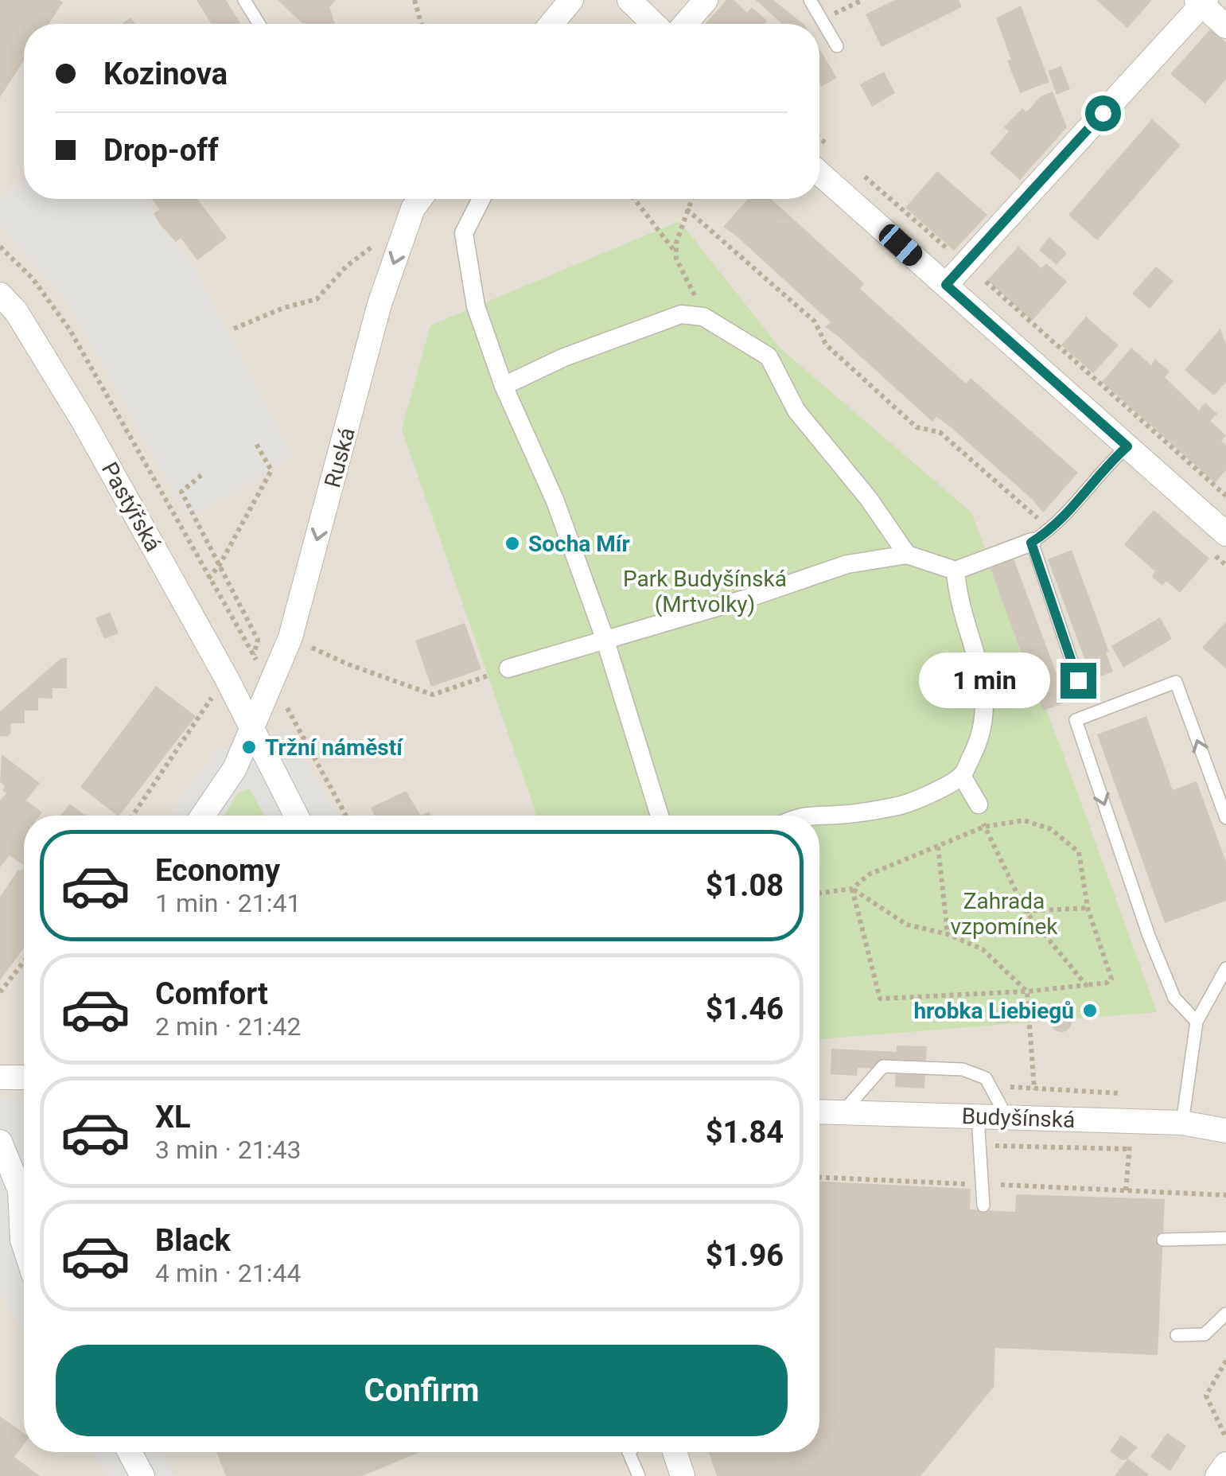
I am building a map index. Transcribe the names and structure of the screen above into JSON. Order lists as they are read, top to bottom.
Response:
{
  "streets": {
    "street": ["Ruská", "Pastýřská", "Budyšínská"]
  },
  "crossings": [
    ["Ruská", "Pastýřská"]
  ],
  "one_way": ["Ruská"],
  "parks": ["Park Budyšínská (Mrtvolky)", "Zahrada vzpomínek"],
  "places": ["Socha Mír", "Tržní náměstí", "hrobka Liebiegů"],
  "page": {
    "banner": ["Kozinova", "Drop-off"],
    "bubble": "1 min",
    "list": [
      {
        "name": "Economy",
        "note": "1 min · 21:41",
        "value": "$1.08"
      },
      {
        "name": "Comfort",
        "note": "2 min · 21:42",
        "value": "$1.46"
      },
      {
        "name": "XL",
        "note": "3 min · 21:43",
        "value": "$1.84"
      },
      {
        "name": "Black",
        "note": "4 min · 21:44",
        "value": "$1.96"
      }
    ],
    "buttons": "Confirm"
  }
}
